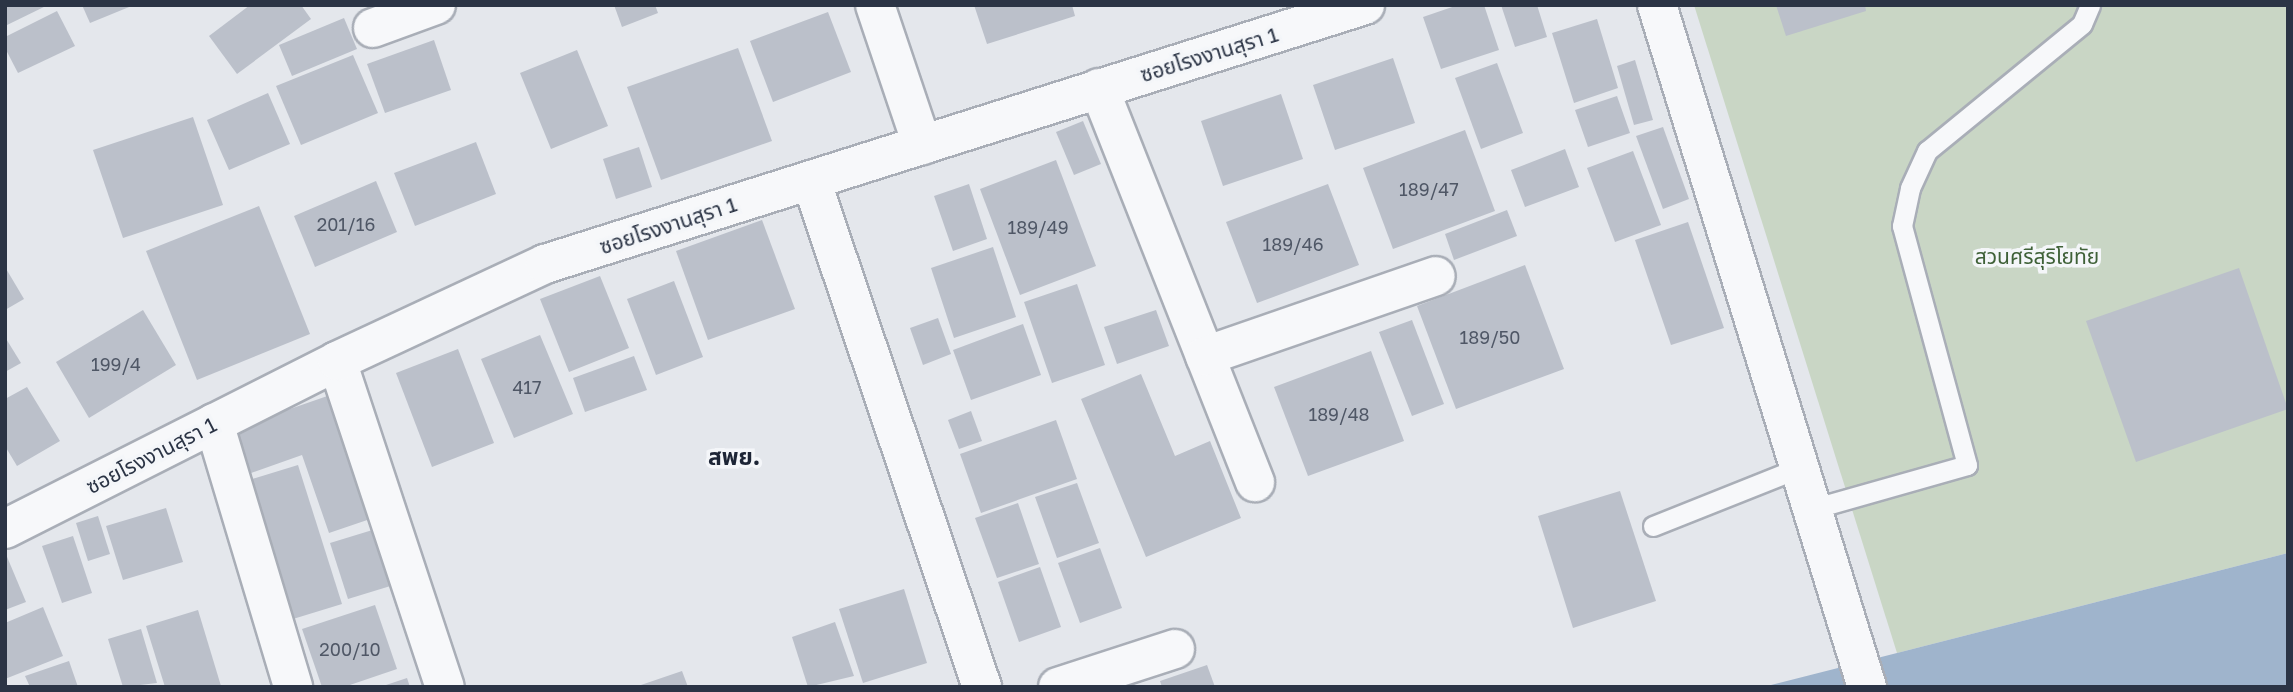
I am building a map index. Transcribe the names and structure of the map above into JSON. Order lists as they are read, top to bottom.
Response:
{
  "streets": {
    "street": ["ซอยโรงงานสุรา 1"]
  },
  "districts": ["สพย."],
  "parks": ["สวนศรีสุริโยทัย"],
  "house_numbers": [
    "189/47",
    "201/16",
    "189/49",
    "189/46",
    "189/50",
    "199/4",
    "417",
    "189/48",
    "200/10"
  ]
}
